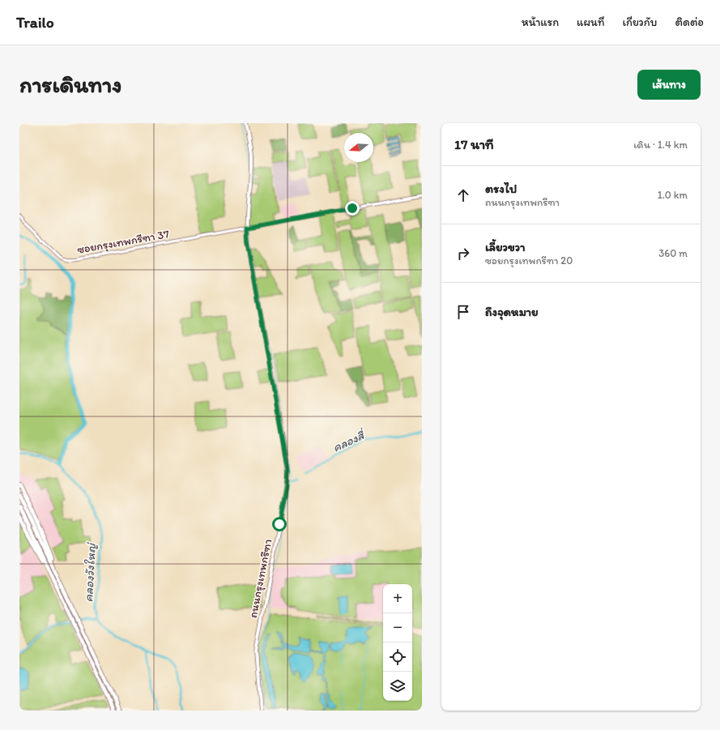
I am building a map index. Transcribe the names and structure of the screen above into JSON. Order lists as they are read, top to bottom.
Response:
{
  "streets": {
    "main road": ["ถนนกรุงเทพกรีฑา"],
    "street": ["ซอยกรุงเทพกรีฑา 37"]
  },
  "crossings": [
    ["ซอยกรุงเทพกรีฑา 37", "ถนนกรุงเทพกรีฑา"]
  ],
  "water": ["คลองสี่", "คลองวังใหญ่"],
  "north": "left",
  "page": {
    "header": "Trailo",
    "nav": [
      "หน้าแรก",
      "แผนที่",
      "เกี่ยวกับ",
      "ติดต่อ"
    ],
    "buttons": "เส้นทาง",
    "title": "การเดินทาง",
    "heading": ["17 นาที", "เดิน · 1.4 km"],
    "list": [
      ["ตรงไป", "ถนนกรุงเทพกรีฑา", "1.0 km"],
      ["เลี้ยวขวา", "ซอยกรุงเทพกรีฑา 20", "360 m"],
      "ถึงจุดหมาย"
    ],
    "map_buttons": ["+", "−"]
  }
}
